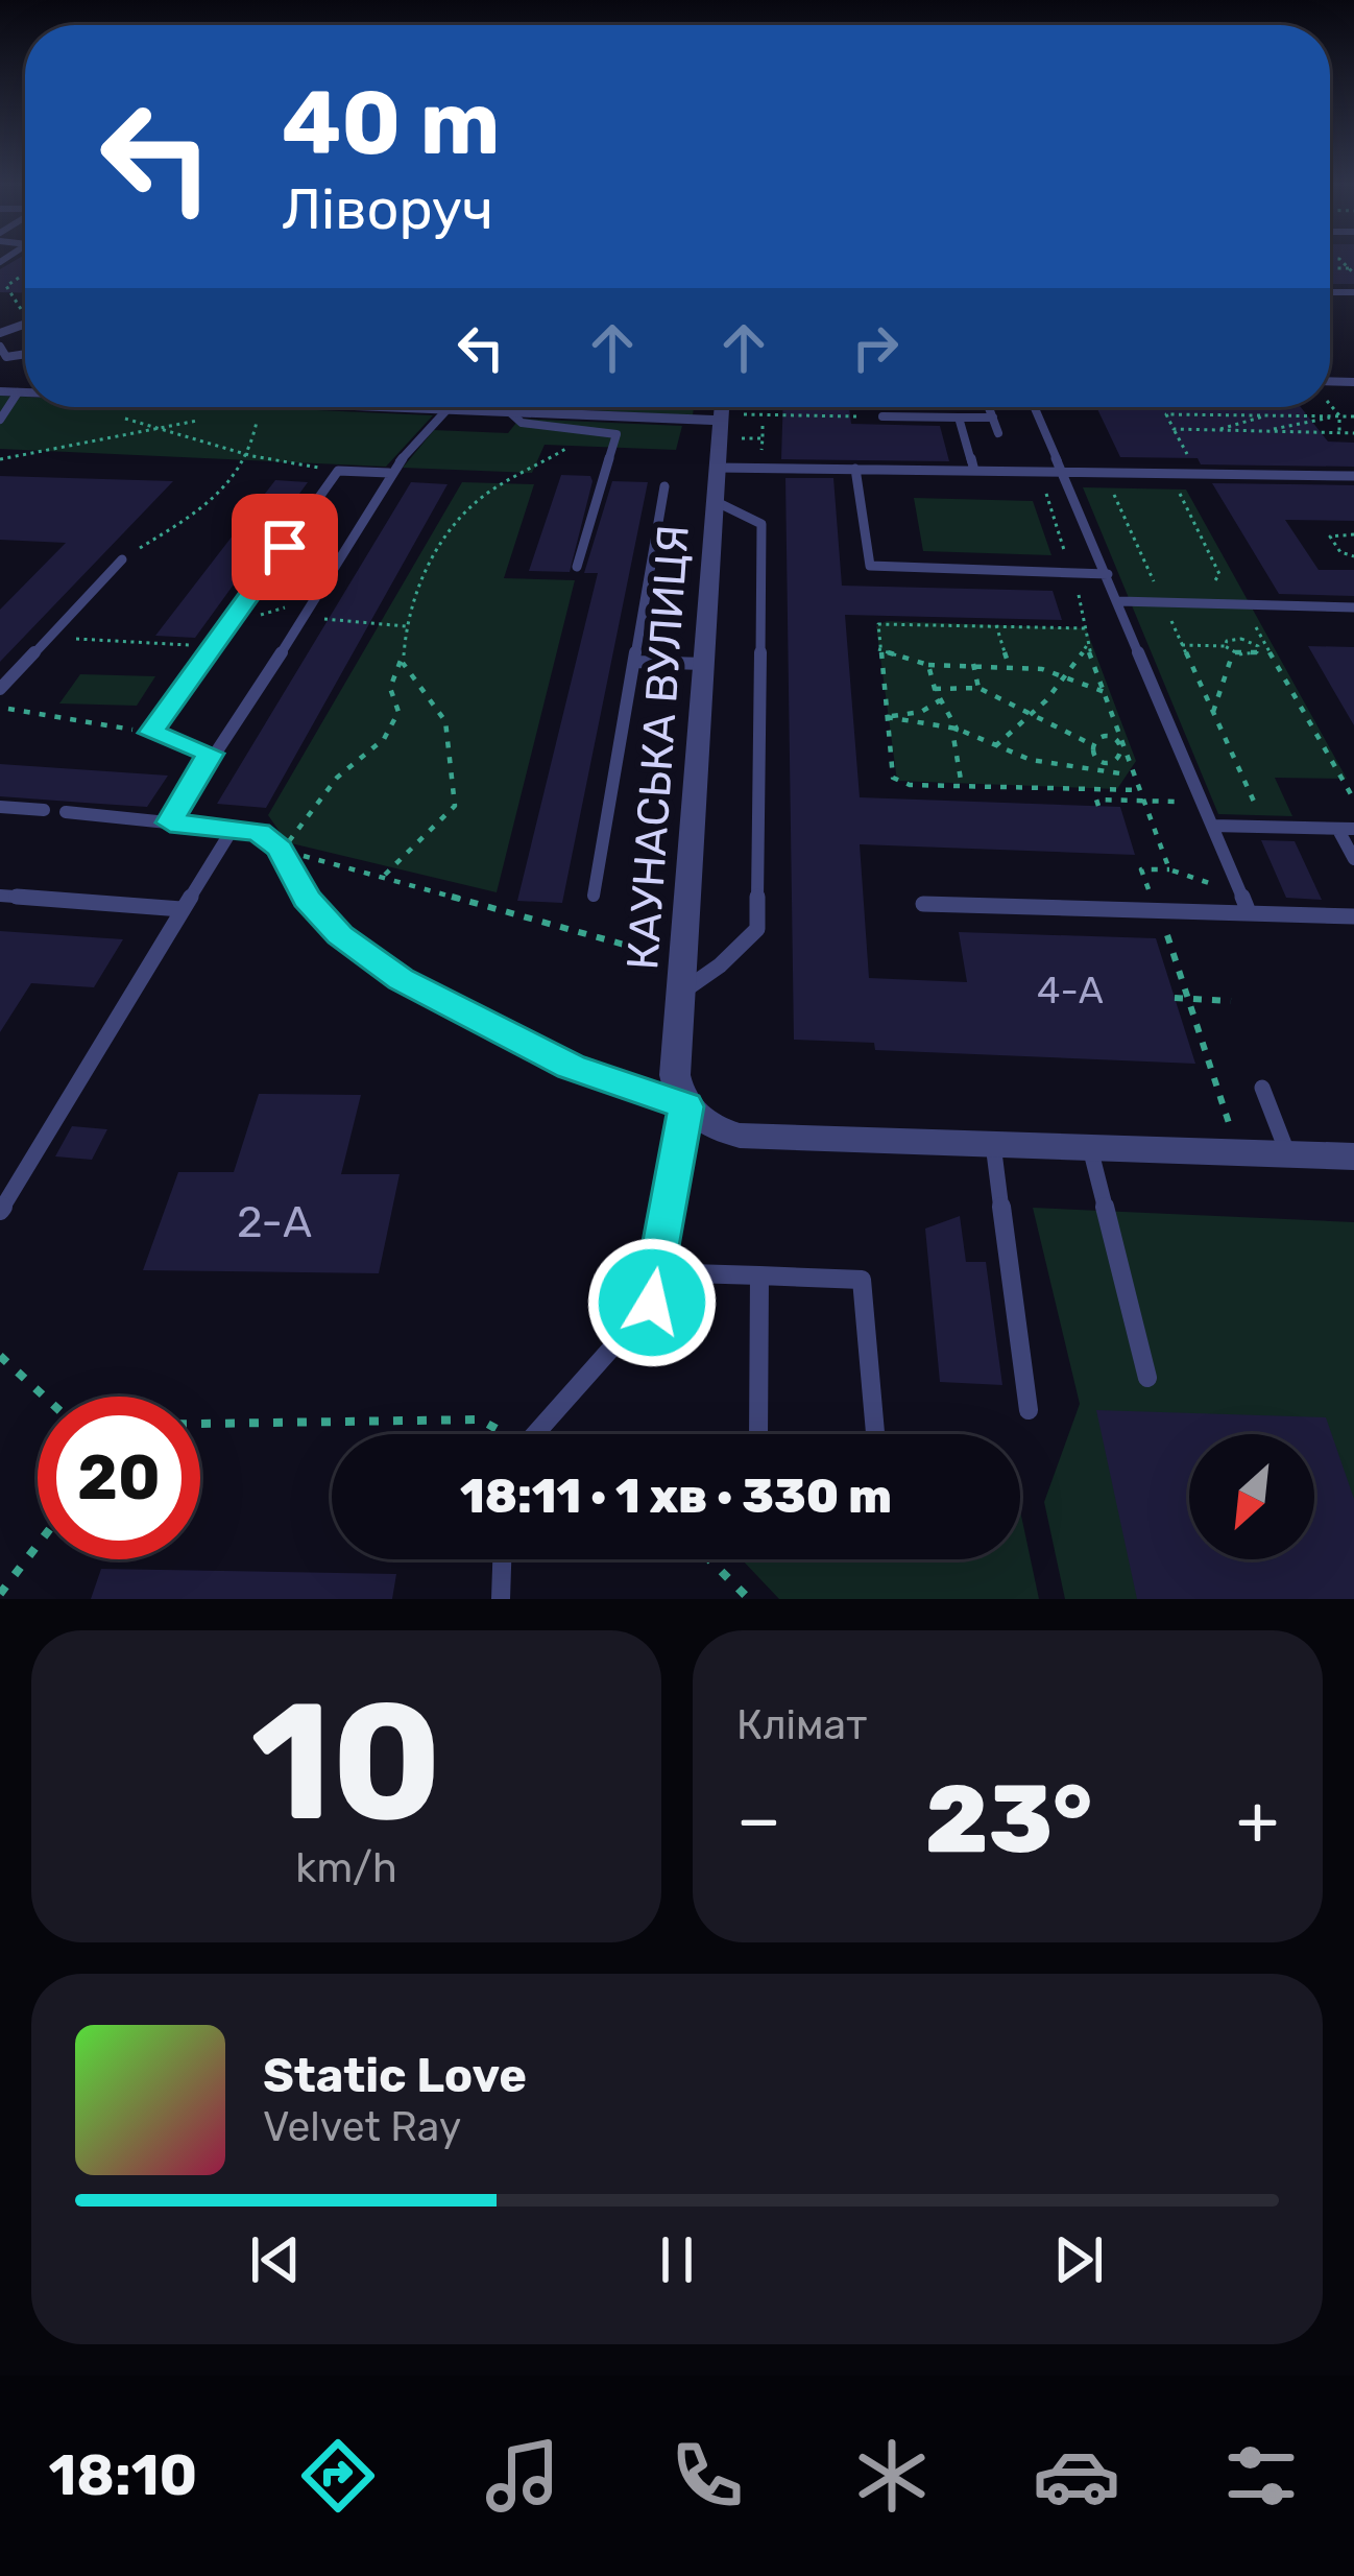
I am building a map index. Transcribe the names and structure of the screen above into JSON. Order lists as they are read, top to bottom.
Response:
{
  "streets": {
    "street": ["КАУНАСЬКА ВУЛИЦЯ"]
  },
  "house_numbers": ["4-А", "2-А"],
  "north": "bottom left",
  "page": {
    "turn": ["40 m", "Ліворуч"],
    "limit": "20",
    "trip": "18:11 · 1 хв · 330 m",
    "tile": [
      ["10", "km/h"],
      "Клімат"
    ],
    "heat": ["−", "23°", "+"],
    "song": ["Static Love", "Velvet Ray"],
    "tabs": "18:10"
  }
}
